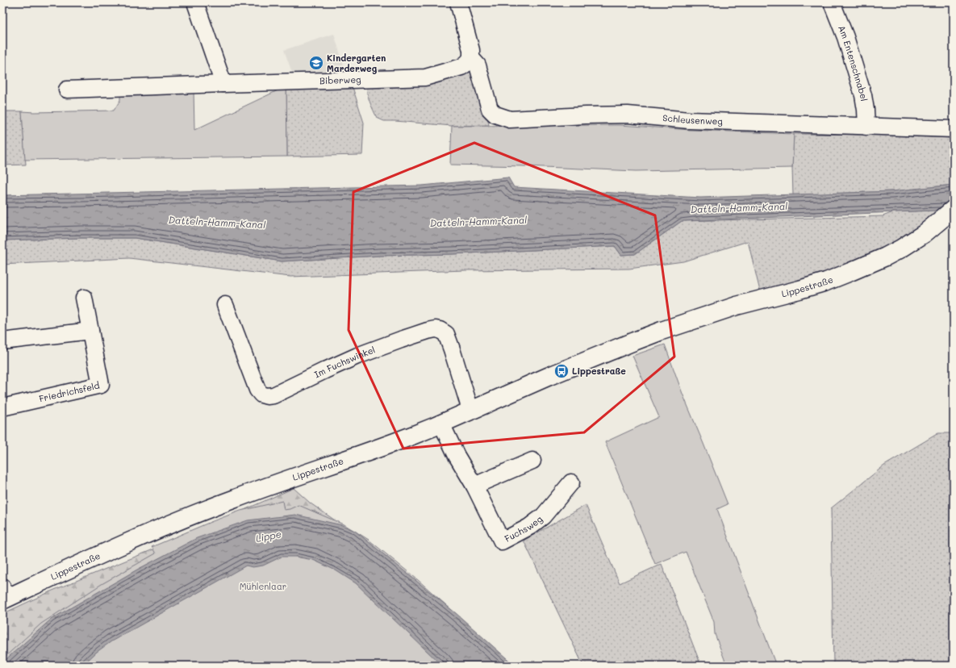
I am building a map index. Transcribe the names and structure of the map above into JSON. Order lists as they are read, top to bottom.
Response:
{
  "streets": {
    "main road": ["Lippestraße"],
    "street": [
      "Am Entenschnabel",
      "Biberweg",
      "Schleusenweg",
      "Im Fuchswinkel",
      "Friedrichsfeld",
      "Fuchsweg"
    ]
  },
  "crossings": [
    ["Am Entenschnabel", "Schleusenweg"],
    ["Biberweg", "Schleusenweg"],
    ["Lippestraße", "Im Fuchswinkel"],
    ["Lippestraße", "Fuchsweg"]
  ],
  "water": ["Datteln-Hamm-Kanal", "Lippe"],
  "parks": ["Mühlenlaar"],
  "places": {
    "school or university": ["Kindergarten Marderweg"],
    "bus stop": ["Lippestraße"]
  }
}
